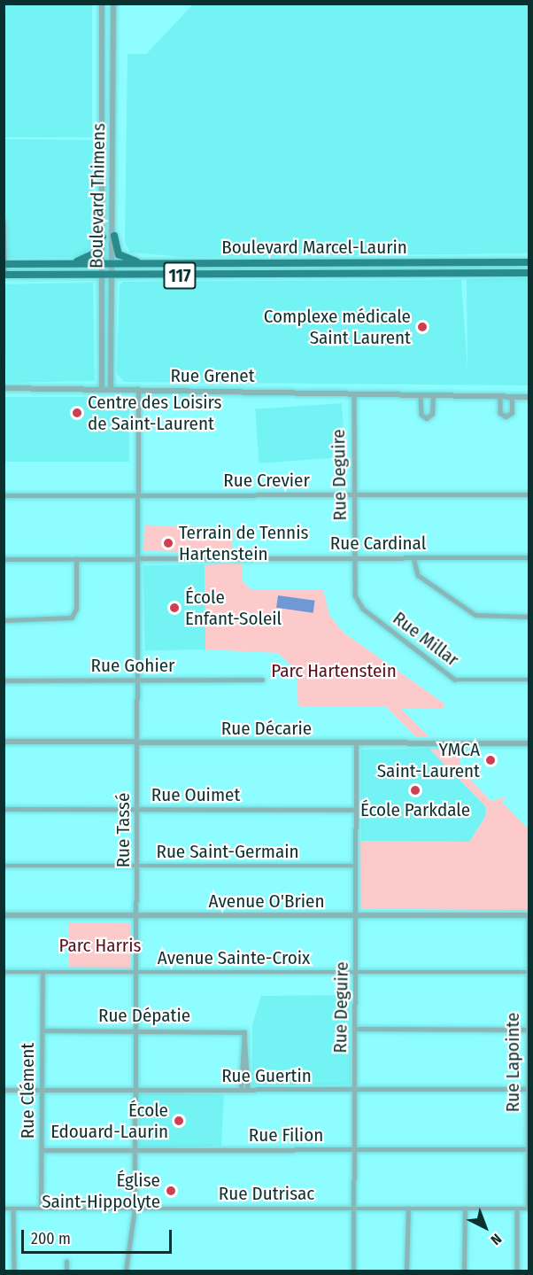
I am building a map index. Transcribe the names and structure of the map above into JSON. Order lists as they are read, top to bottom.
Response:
{
  "streets": {
    "main road": ["Boulevard Marcel-Laurin", "117"],
    "street": [
      "Boulevard Thimens",
      "Rue Grenet",
      "Rue Deguire",
      "Rue Crevier",
      "Rue Cardinal",
      "Rue Millar",
      "Rue Gohier",
      "Rue Décarie",
      "Rue Ouimet",
      "Rue Tassé",
      "Rue Saint-Germain",
      "Avenue O'Brien",
      "Avenue Sainte-Croix",
      "Rue Dépatie",
      "Rue Lapointe",
      "Rue Guertin",
      "Rue Clément",
      "Rue Filion",
      "Rue Dutrisac"
    ]
  },
  "crossings": [
    ["Boulevard Thimens", "Boulevard Marcel-Laurin"],
    ["Boulevard Thimens", "Rue Grenet"],
    ["Rue Grenet", "Rue Deguire"],
    ["Rue Grenet", "Rue Tassé"],
    ["Rue Deguire", "Rue Crevier"],
    ["Rue Deguire", "Rue Cardinal"],
    ["Rue Deguire", "Rue Millar"],
    ["Rue Deguire", "Rue Décarie"],
    ["Rue Deguire", "Rue Ouimet"],
    ["Rue Deguire", "Rue Saint-Germain"],
    ["Rue Deguire", "Avenue O'Brien"],
    ["Rue Deguire", "Avenue Sainte-Croix"],
    ["Rue Deguire", "Rue Guertin"],
    ["Rue Deguire", "Rue Filion"],
    ["Rue Deguire", "Rue Dutrisac"],
    ["Rue Crevier", "Rue Tassé"],
    ["Rue Cardinal", "Rue Millar"],
    ["Rue Cardinal", "Rue Tassé"],
    ["Rue Gohier", "Rue Tassé"],
    ["Rue Décarie", "Rue Tassé"],
    ["Rue Ouimet", "Rue Tassé"],
    ["Rue Tassé", "Rue Saint-Germain"],
    ["Rue Tassé", "Avenue O'Brien"],
    ["Rue Tassé", "Avenue Sainte-Croix"],
    ["Rue Tassé", "Rue Dépatie"],
    ["Rue Tassé", "Rue Guertin"],
    ["Rue Tassé", "Rue Filion"],
    ["Rue Tassé", "Rue Dutrisac"],
    ["Avenue O'Brien", "Rue Lapointe"],
    ["Avenue Sainte-Croix", "Rue Lapointe"],
    ["Avenue Sainte-Croix", "Rue Clément"],
    ["Rue Dépatie", "Rue Clément"],
    ["Rue Lapointe", "Rue Guertin"],
    ["Rue Lapointe", "Rue Filion"],
    ["Rue Lapointe", "Rue Dutrisac"],
    ["Rue Guertin", "Rue Clément"],
    ["Rue Clément", "Rue Filion"],
    ["Rue Clément", "Rue Dutrisac"]
  ],
  "parks": ["Parc Hartenstein", "Parc Harris"],
  "places": [
    "Complexe médicale Saint Laurent",
    "Centre des Loisirs de Saint-Laurent",
    "Terrain de Tennis Hartenstein",
    "École Enfant-Soleil",
    "YMCA Saint-Laurent",
    "École Parkdale",
    "École Edouard-Laurin",
    "Église Saint-Hippolyte"
  ],
  "scale_bar": "200 m",
  "north": "bottom right"
}
